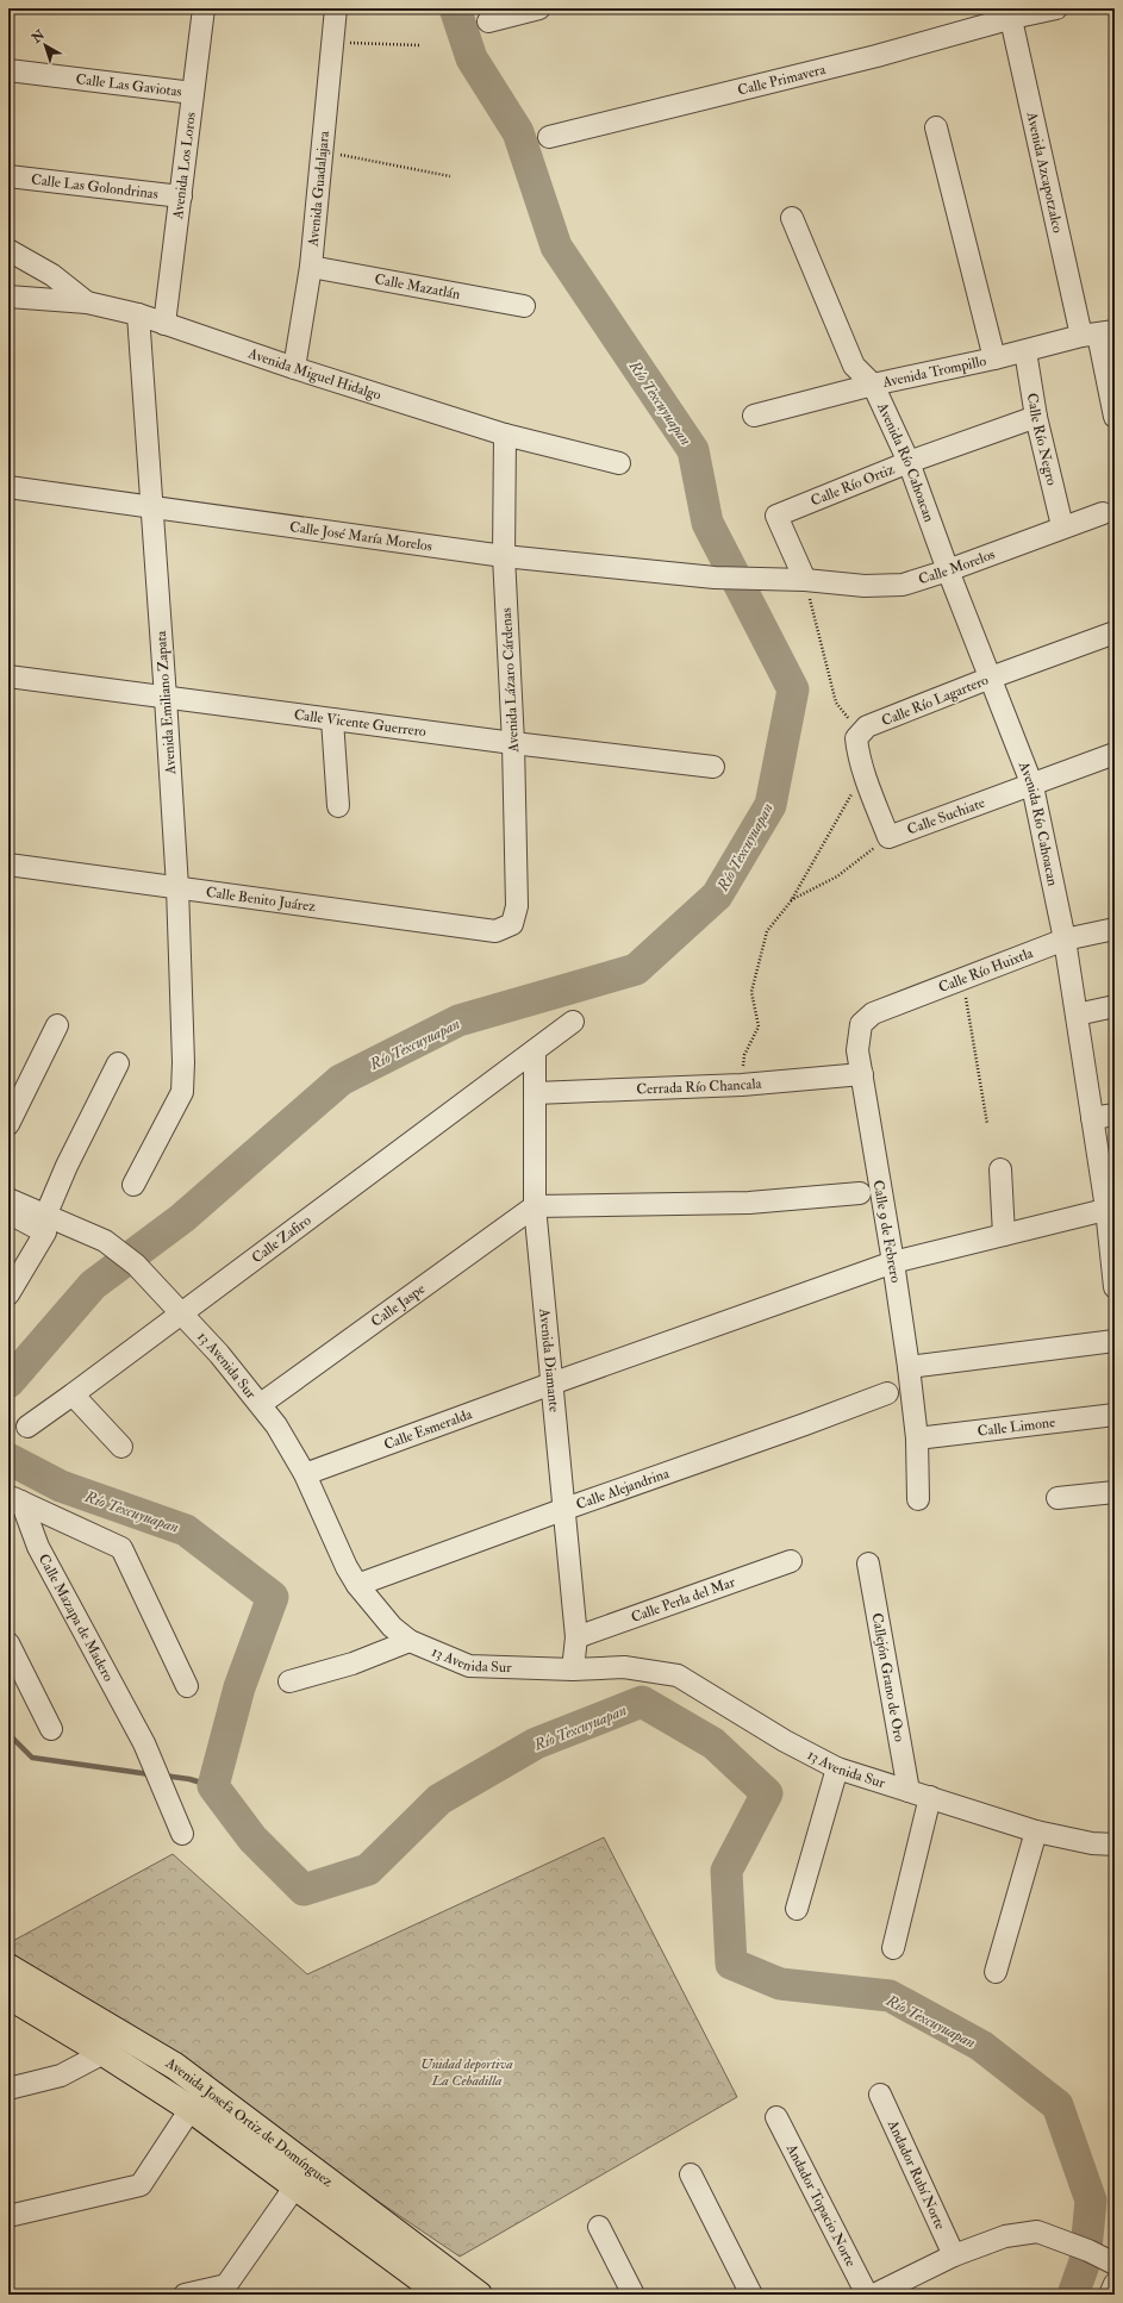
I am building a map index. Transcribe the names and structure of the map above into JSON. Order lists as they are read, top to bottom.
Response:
{
  "streets": {
    "main road": ["Avenida Josefa Ortiz de Domínguez"],
    "street": [
      "Calle Primavera",
      "Calle Las Gaviotas",
      "Avenida Los Loros",
      "Avenida Azcapotzalco",
      "Calle Las Golondrinas",
      "Avenida Guadalajara",
      "Calle Mazatlán",
      "Avenida Trompillo",
      "Avenida Miguel Hidalgo",
      "Calle Río Negro",
      "Avenida Río Cahoacan",
      "Calle Río Ortiz",
      "Calle José María Morelos",
      "Calle Morelos",
      "Avenida Lázaro Cárdenas",
      "Calle Río Lagartero",
      "Avenida Emiliano Zapata",
      "Calle Vicente Guerrero",
      "Calle Suchiate",
      "Calle Benito Juárez",
      "Calle Río Huixtla",
      "Cerrada Río Chancala",
      "Calle 9 de Febrero",
      "Calle Zafiro",
      "Calle Jaspe",
      "Avenida Diamante",
      "13 Avenida Sur",
      "Calle Limone",
      "Calle Esmeralda",
      "Calle Alejandrina",
      "Calle Perla del Mar",
      "Calle Mazapa de Madero",
      "Callejón Grano de Oro",
      "Andador Rubí Norte",
      "Andador Topacio Norte"
    ]
  },
  "crossings": [
    ["Calle Primavera", "Avenida Azcapotzalco"],
    ["Calle Las Gaviotas", "Avenida Los Loros"],
    ["Avenida Los Loros", "Calle Las Golondrinas"],
    ["Avenida Los Loros", "Avenida Miguel Hidalgo"],
    ["Avenida Azcapotzalco", "Avenida Trompillo"],
    ["Avenida Guadalajara", "Calle Mazatlán"],
    ["Avenida Guadalajara", "Avenida Miguel Hidalgo"],
    ["Avenida Trompillo", "Calle Río Negro"],
    ["Avenida Trompillo", "Avenida Río Cahoacan"],
    ["Avenida Miguel Hidalgo", "Avenida Lázaro Cárdenas"],
    ["Avenida Miguel Hidalgo", "Avenida Emiliano Zapata"],
    ["Calle Río Negro", "Calle Río Ortiz"],
    ["Calle Río Negro", "Calle Morelos"],
    ["Avenida Río Cahoacan", "Calle Río Ortiz"],
    ["Avenida Río Cahoacan", "Calle Morelos"],
    ["Avenida Río Cahoacan", "Calle Río Lagartero"],
    ["Avenida Río Cahoacan", "Calle Suchiate"],
    ["Avenida Río Cahoacan", "Calle Río Huixtla"],
    ["Avenida Río Cahoacan", "Calle Esmeralda"],
    ["Calle Río Ortiz", "Calle Morelos"],
    ["Calle José María Morelos", "Calle Morelos"],
    ["Calle José María Morelos", "Avenida Lázaro Cárdenas"],
    ["Calle José María Morelos", "Avenida Emiliano Zapata"],
    ["Avenida Lázaro Cárdenas", "Calle Vicente Guerrero"],
    ["Avenida Lázaro Cárdenas", "Calle Benito Juárez"],
    ["Avenida Emiliano Zapata", "Calle Vicente Guerrero"],
    ["Avenida Emiliano Zapata", "Calle Benito Juárez"],
    ["Calle Río Huixtla", "Calle 9 de Febrero"],
    ["Cerrada Río Chancala", "Calle 9 de Febrero"],
    ["Cerrada Río Chancala", "Avenida Diamante"],
    ["Calle 9 de Febrero", "Calle Limone"],
    ["Calle 9 de Febrero", "Calle Esmeralda"],
    ["Calle Zafiro", "Avenida Diamante"],
    ["Calle Zafiro", "13 Avenida Sur"],
    ["Calle Jaspe", "Avenida Diamante"],
    ["Calle Jaspe", "13 Avenida Sur"],
    ["Avenida Diamante", "13 Avenida Sur"],
    ["Avenida Diamante", "Calle Esmeralda"],
    ["Avenida Diamante", "Calle Alejandrina"],
    ["Avenida Diamante", "Calle Perla del Mar"],
    ["13 Avenida Sur", "Calle Esmeralda"],
    ["13 Avenida Sur", "Calle Alejandrina"],
    ["13 Avenida Sur", "Callejón Grano de Oro"]
  ],
  "water": ["Río Texcuyuapan"],
  "parks": ["Unidad deportiva La Cebadilla"],
  "north": "top left"
}
